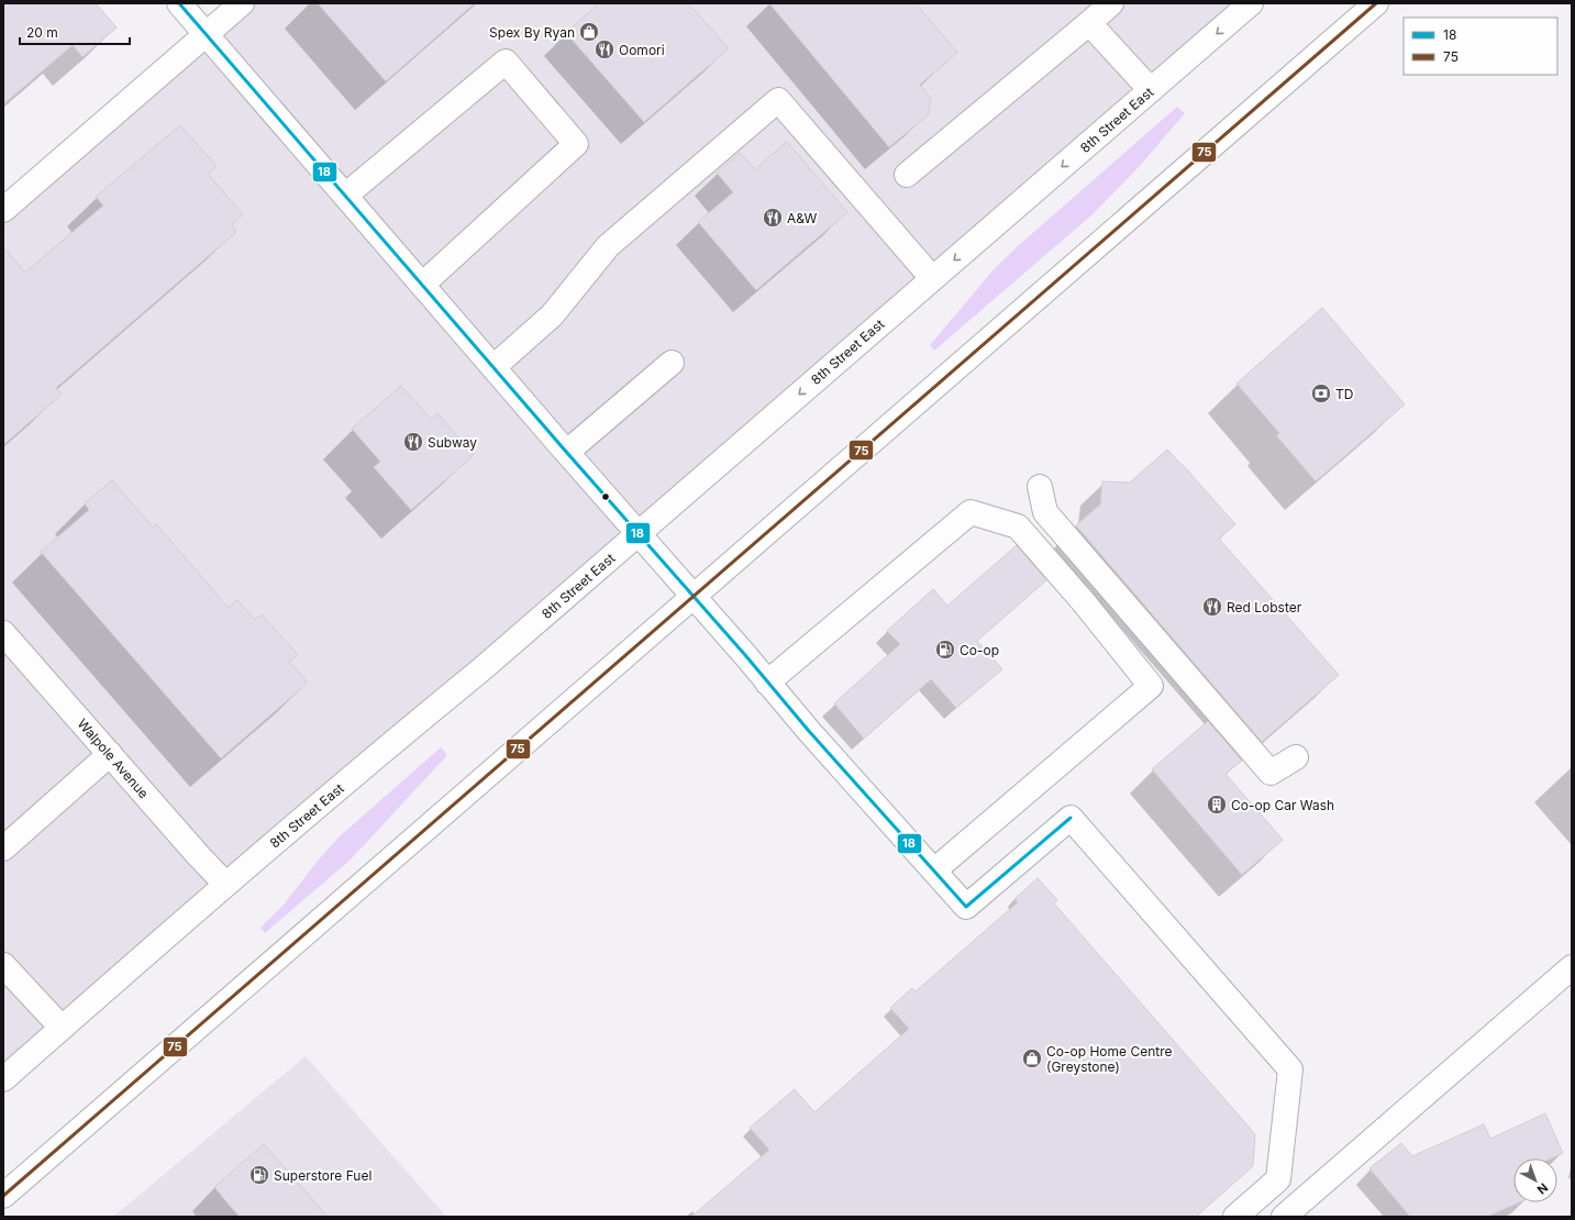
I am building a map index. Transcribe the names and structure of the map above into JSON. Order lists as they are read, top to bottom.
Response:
{
  "streets": {
    "main road": ["8th Street East", "Walpole Avenue"]
  },
  "crossings": [
    ["8th Street East", "Walpole Avenue"]
  ],
  "places": {
    "shop": ["Spex By Ryan", "Co-op Home Centre (Greystone)"],
    "restaurant": [
      "Oomori",
      "A&W",
      "Subway",
      "Red Lobster"
    ],
    "bank": ["TD"],
    "fuel station": ["Co-op", "Superstore Fuel"],
    "building": ["Co-op Car Wash"]
  },
  "lines": ["transit line 18", "transit line 75"],
  "legend": ["18", "75"],
  "scale_bar": "20 m",
  "north": "bottom right"
}
